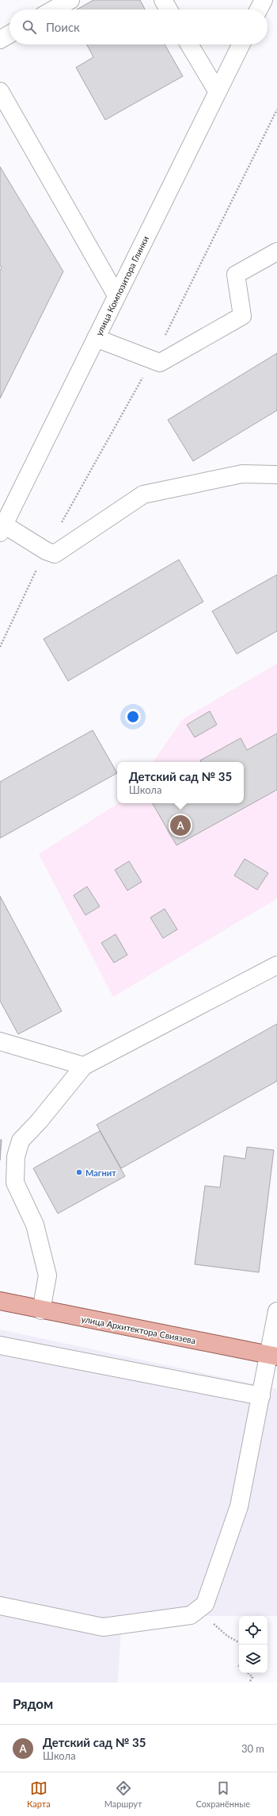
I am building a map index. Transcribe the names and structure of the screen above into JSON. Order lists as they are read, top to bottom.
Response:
{
  "streets": {
    "main road": ["улица Архитектора Свиязева"],
    "street": ["улица Композитора Глинки"]
  },
  "places": ["Магнит"],
  "page": {
    "search": "Поиск",
    "popup": ["Детский сад № 35", "Школа"],
    "pins": "A",
    "heading": "Рядом",
    "list": [
      {
        "mark": "A",
        "name": "Детский сад № 35",
        "note": "Школа",
        "value": "30 m"
      }
    ],
    "nav": ["Карта", "Маршрут", "Сохранённые"]
  }
}
